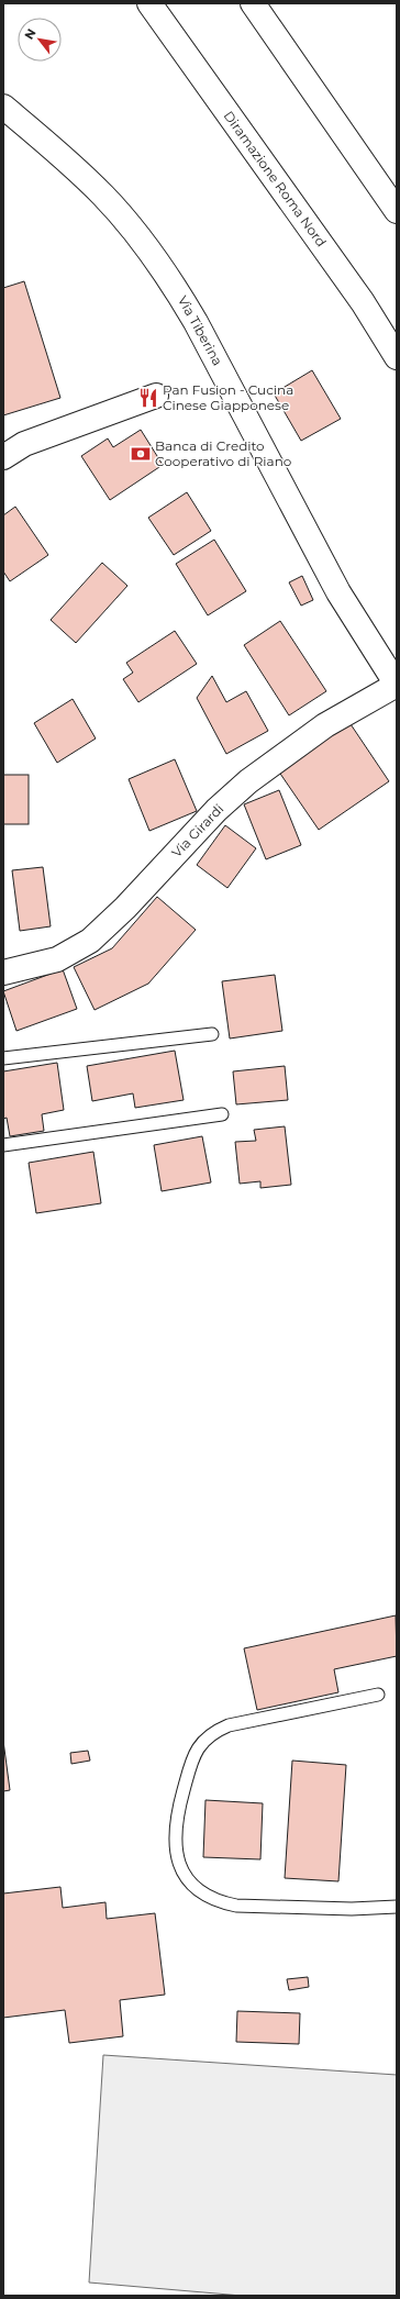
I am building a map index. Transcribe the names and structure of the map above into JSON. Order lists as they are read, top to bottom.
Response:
{
  "streets": {
    "main road": ["Diramazione Roma Nord", "Via Tiberina", "Via Girardi"]
  },
  "crossings": [
    ["Via Tiberina", "Via Girardi"]
  ],
  "places": {
    "restaurant": ["Pan Fusion - Cucina Cinese Giapponese"],
    "bank": ["Banca di Credito Cooperativo di Riano"]
  },
  "north": "top left"
}
